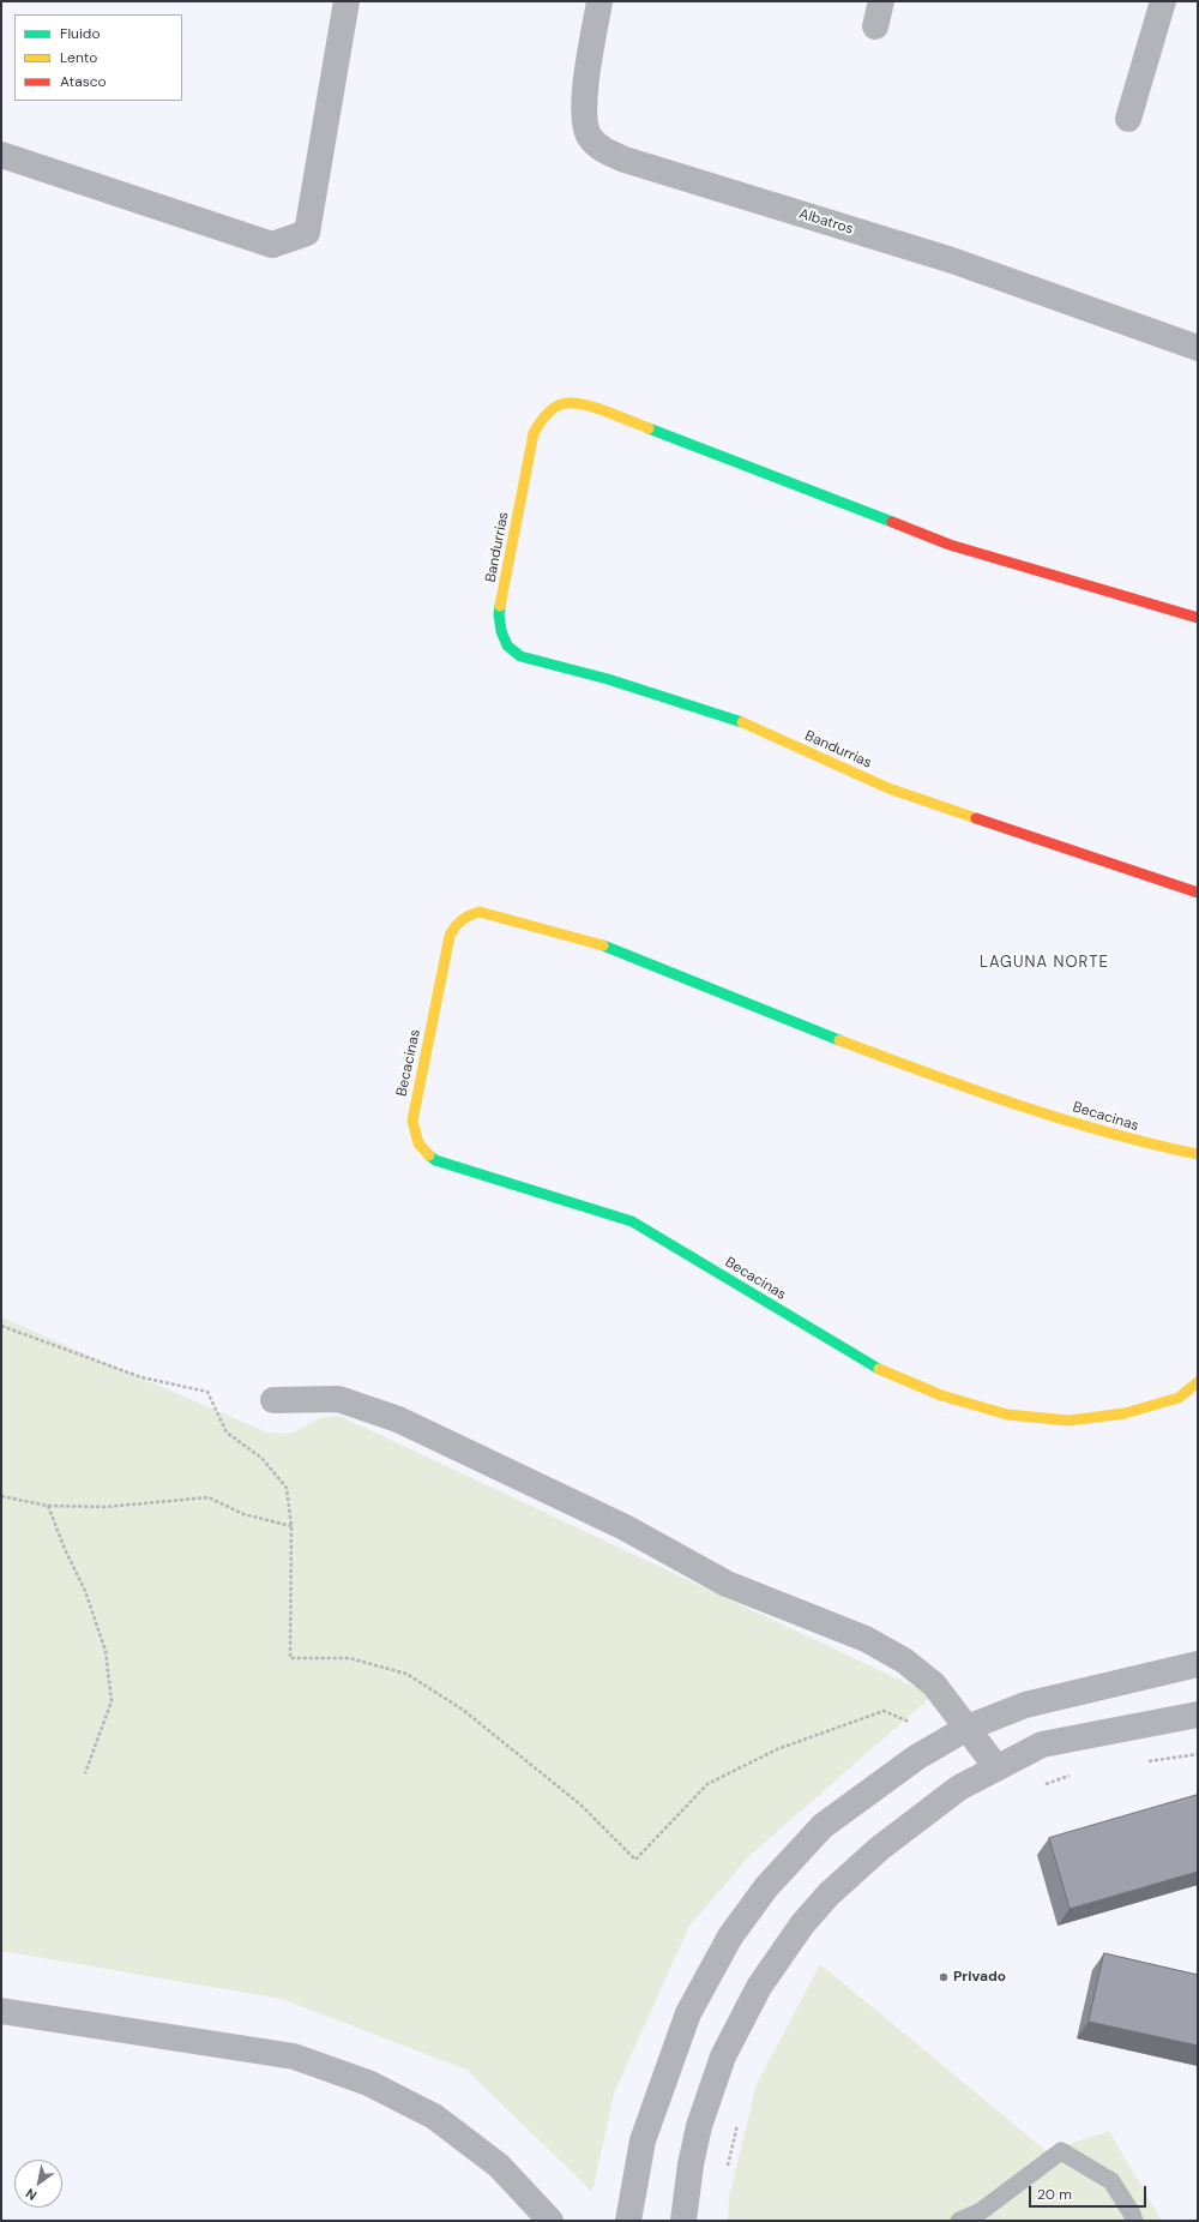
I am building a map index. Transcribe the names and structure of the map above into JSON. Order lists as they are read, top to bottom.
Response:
{
  "streets": {
    "street": ["Albatros", "Bandurrias", "Becacinas"]
  },
  "districts": ["LAGUNA NORTE"],
  "places": ["Privado"],
  "legend": ["Fluido", "Lento", "Atasco"],
  "scale_bar": "20 m",
  "north": "bottom left"
}
